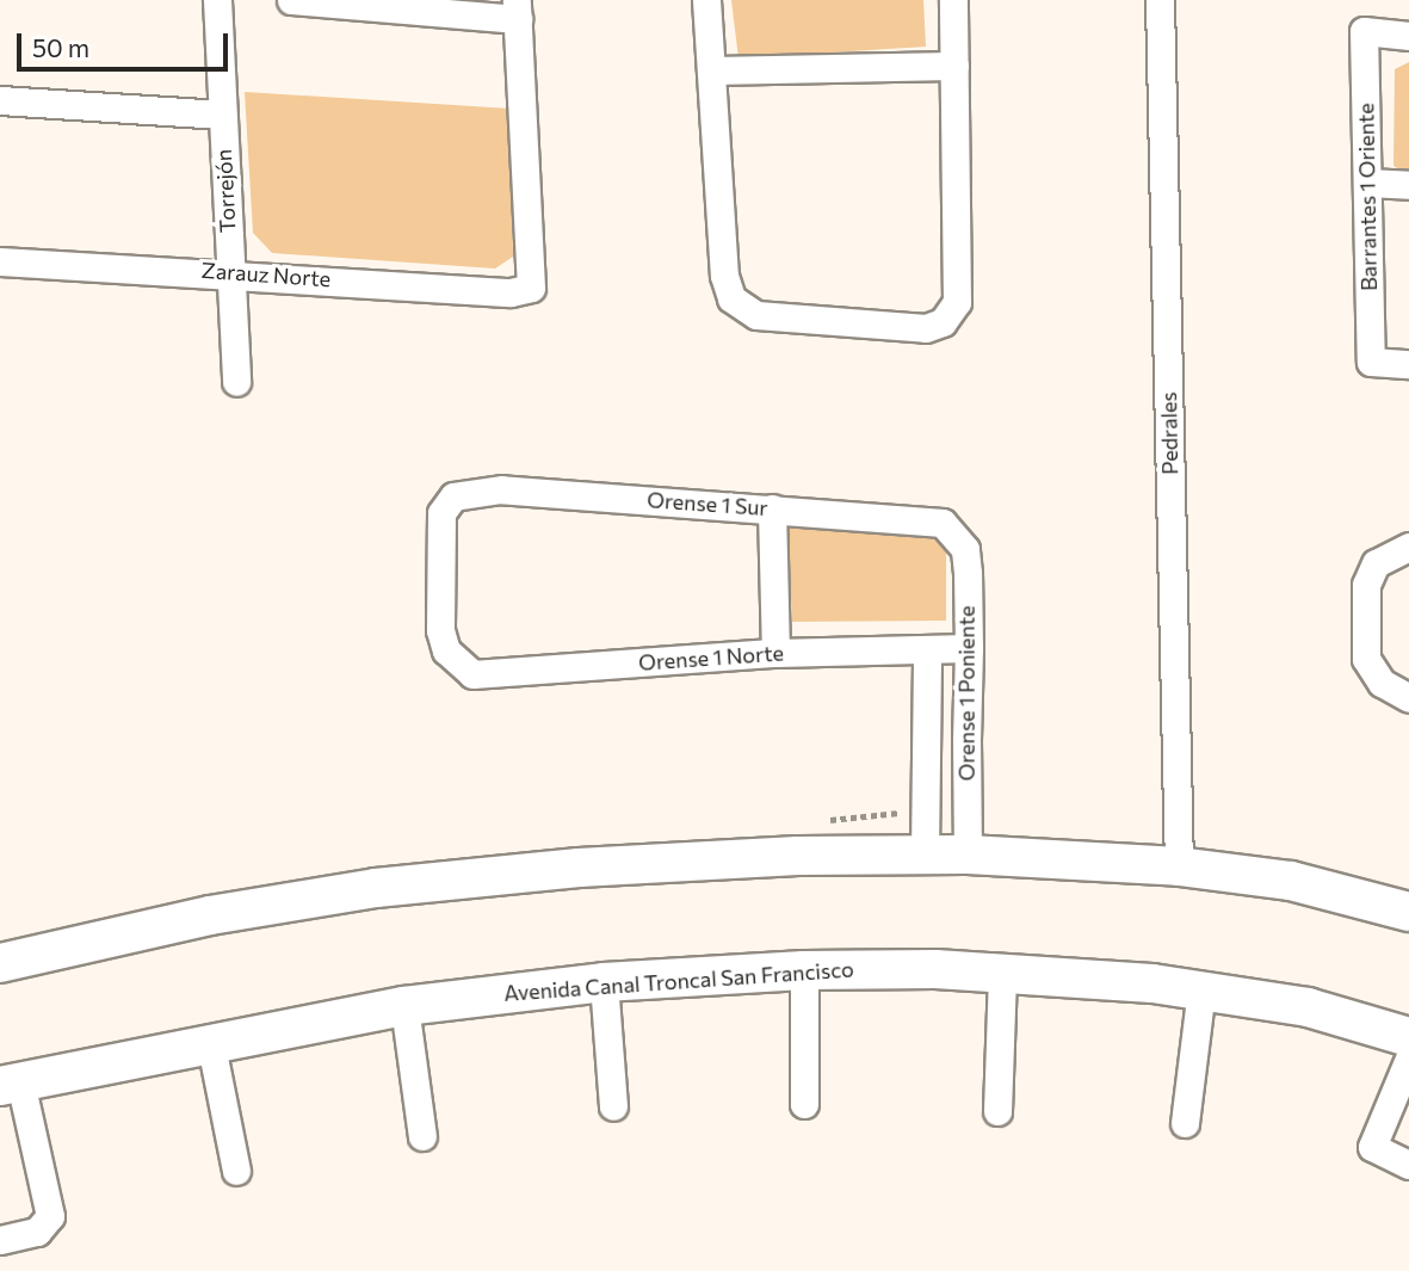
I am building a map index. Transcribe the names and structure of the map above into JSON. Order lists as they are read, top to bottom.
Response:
{
  "streets": {
    "street": [
      "Torrejón",
      "Barrantes 1 Oriente",
      "Zarauz Norte",
      "Pedrales",
      "Orense 1 Sur",
      "Orense 1 Norte",
      "Orense 1 Poniente",
      "Avenida Canal Troncal San Francisco"
    ]
  },
  "crossings": [
    ["Torrejón", "Zarauz Norte"],
    ["Orense 1 Sur", "Orense 1 Norte"],
    ["Orense 1 Sur", "Orense 1 Poniente"],
    ["Orense 1 Norte", "Orense 1 Poniente"]
  ],
  "scale_bar": "50 m"
}
